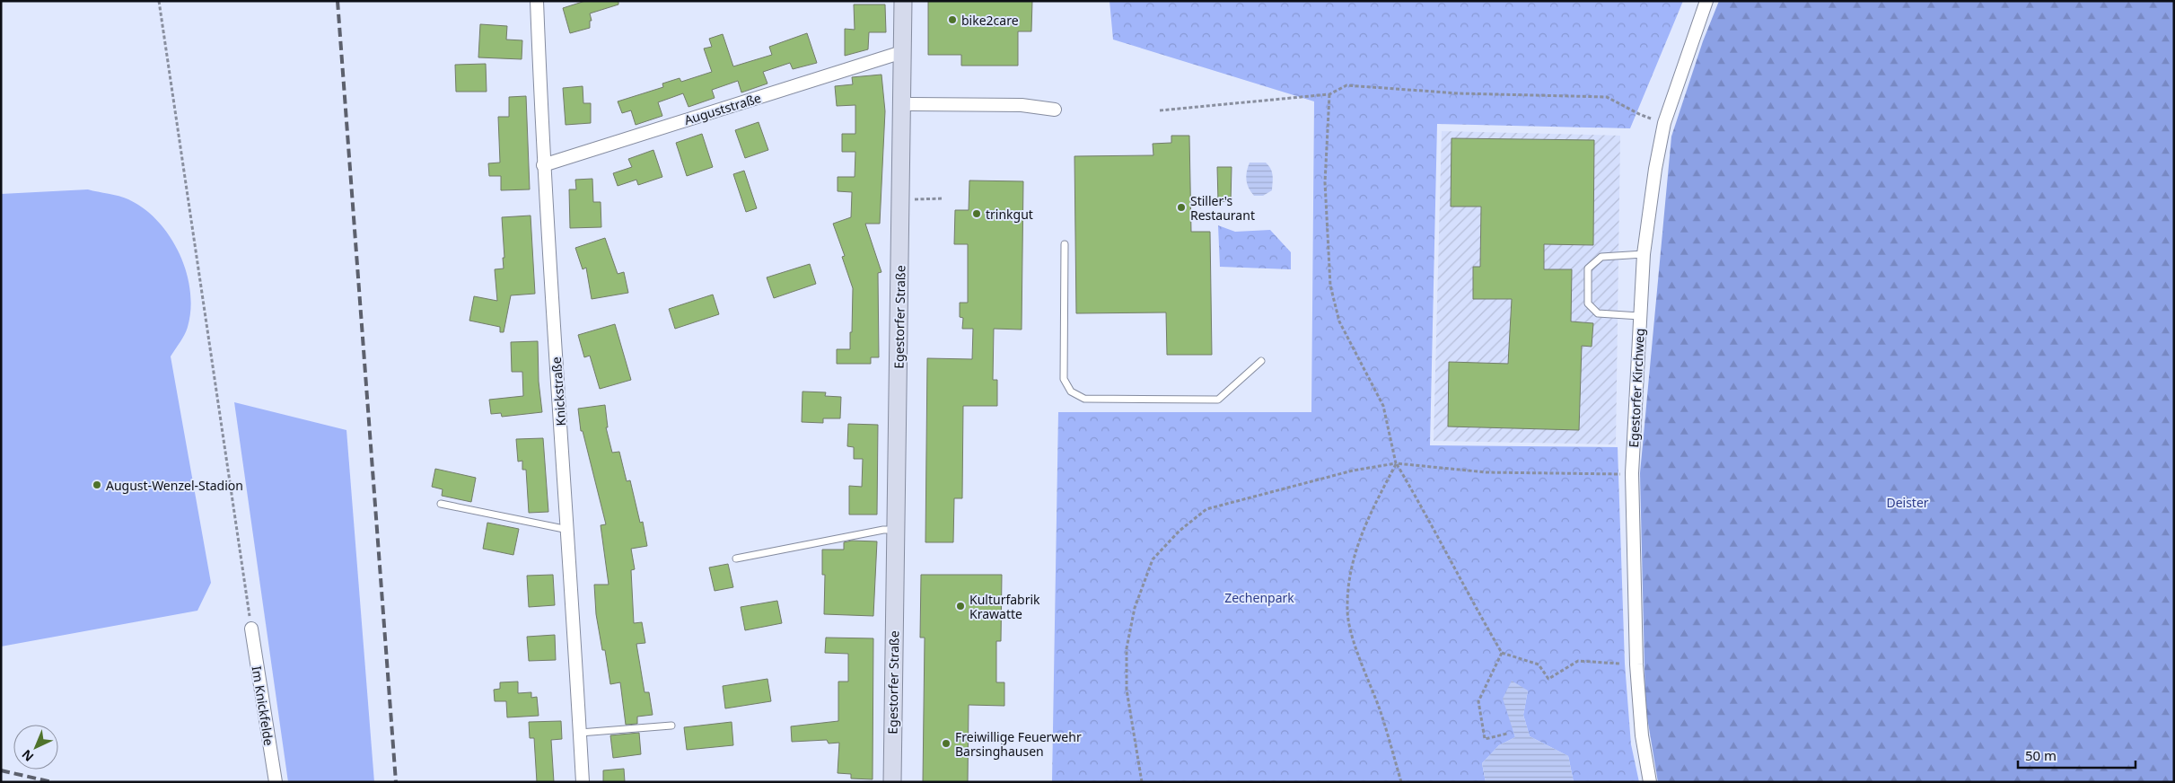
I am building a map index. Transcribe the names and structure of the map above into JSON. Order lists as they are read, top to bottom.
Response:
{
  "streets": {
    "main road": ["Egestorfer Straße"],
    "street": [
      "Auguststraße",
      "Egestorfer Kirchweg",
      "Knickstraße",
      "Im Knickfelde"
    ]
  },
  "crossings": [
    ["Auguststraße", "Egestorfer Straße"],
    ["Auguststraße", "Knickstraße"]
  ],
  "parks": ["Deister", "Zechenpark"],
  "places": [
    "bike2care",
    "Stiller's Restaurant",
    "trinkgut",
    "August-Wenzel-Stadion",
    "Kulturfabrik Krawatte",
    "Freiwillige Feuerwehr Barsinghausen"
  ],
  "scale_bar": "50 m",
  "north": "bottom left"
}
